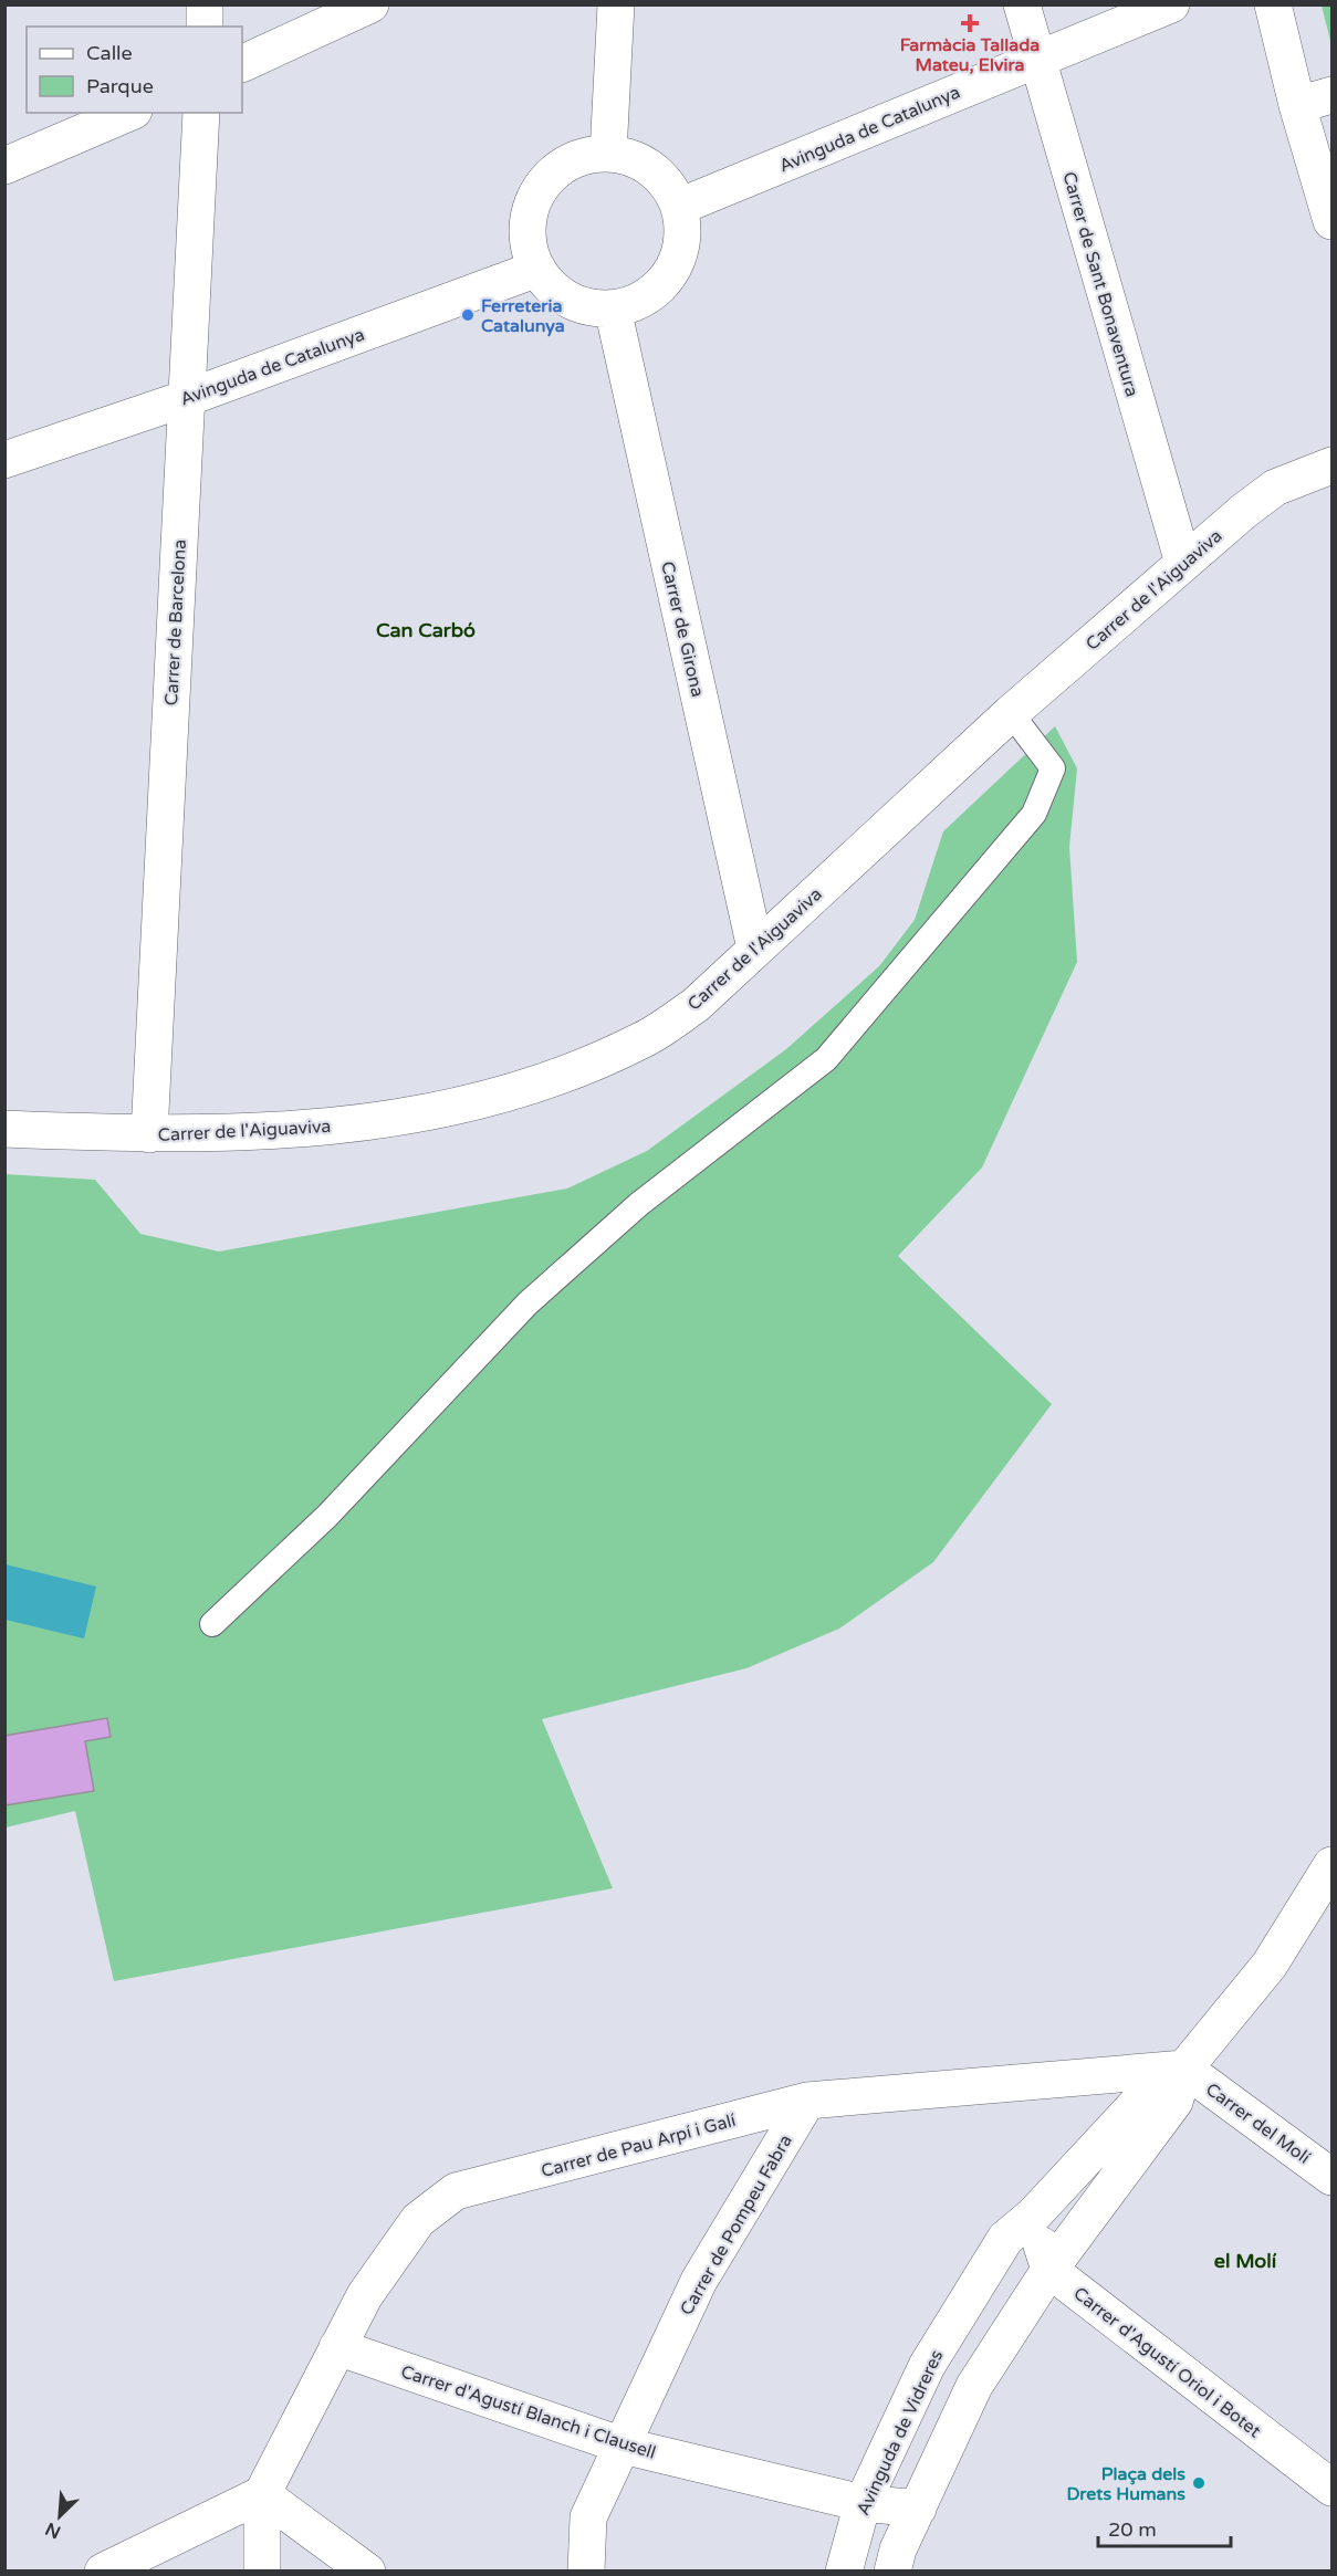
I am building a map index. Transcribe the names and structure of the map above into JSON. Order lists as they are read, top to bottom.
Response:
{
  "streets": {
    "street": [
      "Avinguda de Catalunya",
      "Carrer de Sant Bonaventura",
      "Carrer de l'Aiguaviva",
      "Carrer de Barcelona",
      "Carrer de Girona",
      "Carrer del Molí",
      "Carrer de Pau Arpí i Galí",
      "Carrer de Pompeu Fabra",
      "Carrer d'Agustí Oriol i Botet",
      "Carrer d'Agustí Blanch i Clausell",
      "Avinguda de Vidreres"
    ]
  },
  "crossings": [
    ["Avinguda de Catalunya", "Carrer de Sant Bonaventura"],
    ["Avinguda de Catalunya", "Carrer de Barcelona"],
    ["Avinguda de Catalunya", "Carrer de Girona"],
    ["Carrer de Sant Bonaventura", "Carrer de l'Aiguaviva"],
    ["Carrer de l'Aiguaviva", "Carrer de Barcelona"],
    ["Carrer de l'Aiguaviva", "Carrer de Girona"],
    ["Carrer del Molí", "Carrer de Pau Arpí i Galí"],
    ["Carrer del Molí", "Avinguda de Vidreres"],
    ["Carrer de Pau Arpí i Galí", "Carrer de Pompeu Fabra"],
    ["Carrer de Pau Arpí i Galí", "Carrer d'Agustí Blanch i Clausell"],
    ["Carrer de Pau Arpí i Galí", "Avinguda de Vidreres"],
    ["Carrer de Pompeu Fabra", "Carrer d'Agustí Blanch i Clausell"],
    ["Carrer d'Agustí Oriol i Botet", "Avinguda de Vidreres"],
    ["Carrer d'Agustí Blanch i Clausell", "Avinguda de Vidreres"]
  ],
  "districts": ["Can Carbó", "el Molí"],
  "places": {
    "health": ["Farmàcia Tallada Mateu, Elvira"],
    "other": ["Ferreteria Catalunya", "Plaça dels Drets Humans"]
  },
  "legend": ["Calle", "Parque"],
  "scale_bar": "20 m",
  "north": "bottom left"
}
